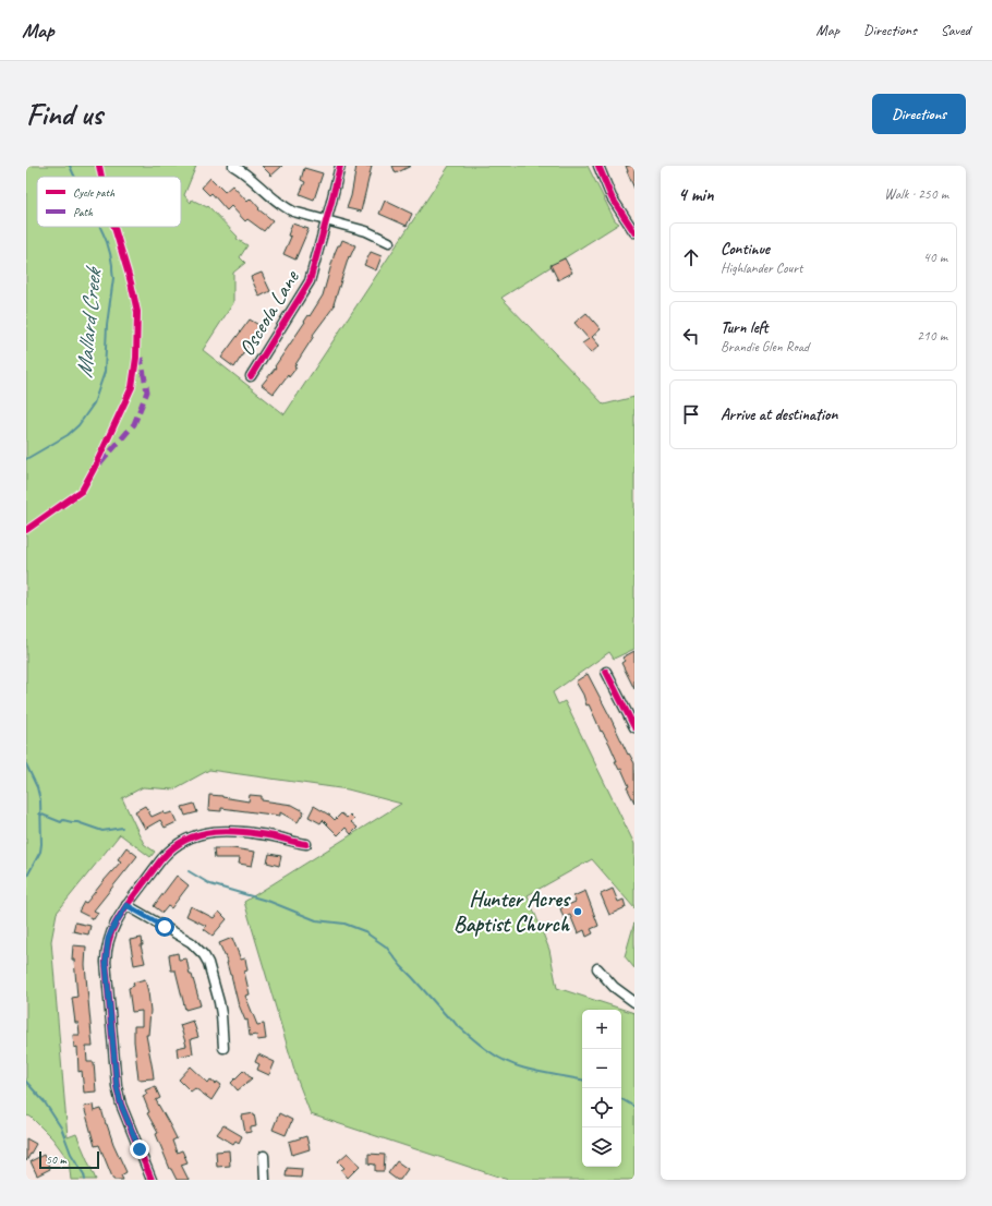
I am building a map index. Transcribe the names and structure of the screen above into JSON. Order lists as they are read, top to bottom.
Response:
{
  "streets": {
    "street": ["Osceola Lane"]
  },
  "water": ["Mallard Creek"],
  "places": ["Hunter Acres Baptist Church"],
  "legend": ["Cycle path", "Path"],
  "scale_bar": "50 m",
  "page": {
    "header": "Map",
    "nav": ["Map", "Directions", "Saved"],
    "buttons": "Directions",
    "title": "Find us",
    "heading": ["4 min", "Walk · 250 m"],
    "list": [
      ["Continue", "Highlander Court", "40 m"],
      ["Turn left", "Brandie Glen Road", "210 m"],
      "Arrive at destination"
    ],
    "map_buttons": ["+", "−"],
    "scale": "50 m"
  }
}
